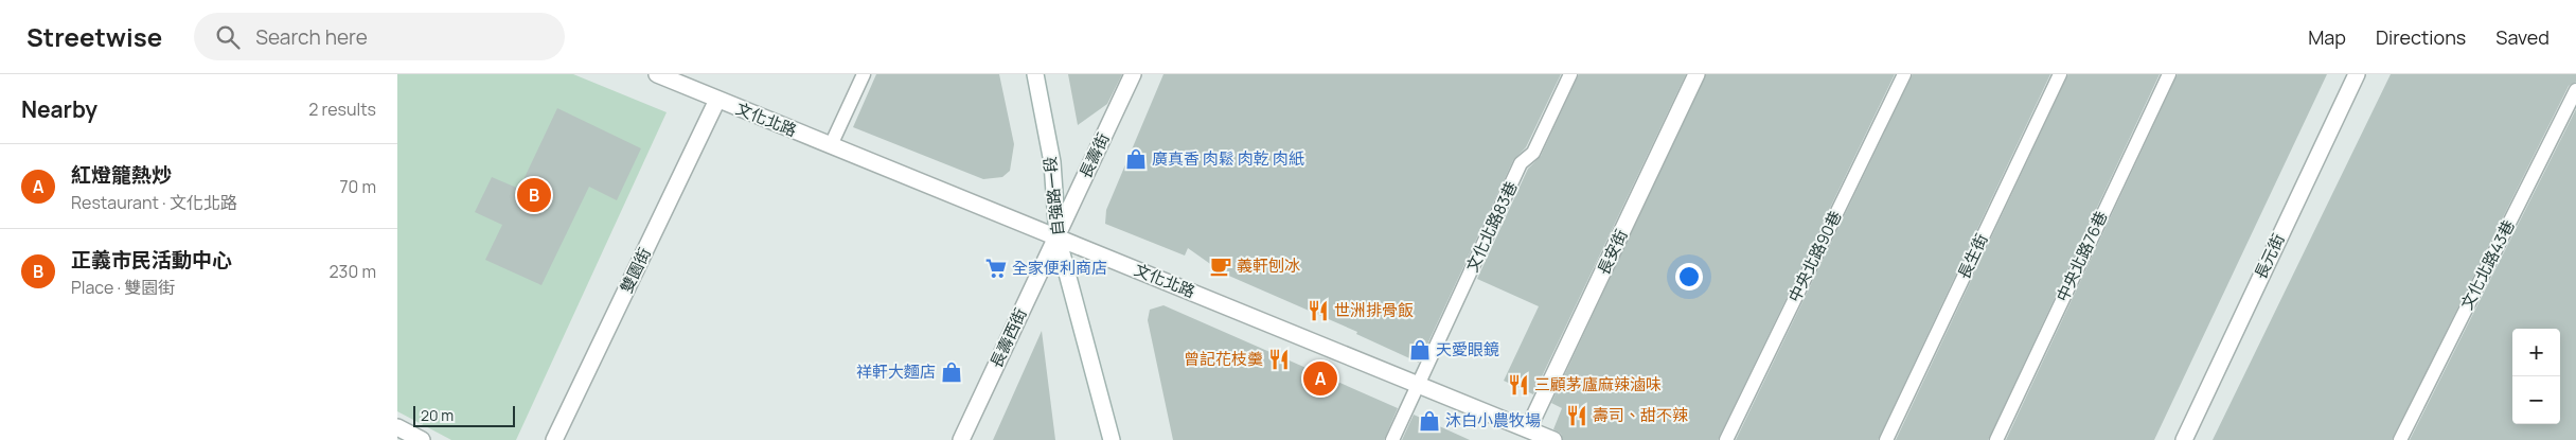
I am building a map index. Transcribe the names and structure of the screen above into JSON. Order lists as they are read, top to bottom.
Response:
{
  "streets": {
    "street": [
      "文化北路",
      "長壽街",
      "自強路一段",
      "長安街",
      "長元街",
      "雙園街",
      "長壽西街"
    ],
    "lane": [
      "文化北路83巷",
      "中央北路90巷",
      "長生街",
      "中央北路76巷",
      "文化北路43巷"
    ]
  },
  "crossings": [
    ["文化北路", "長壽街"],
    ["文化北路", "自強路一段"],
    ["文化北路", "文化北路83巷"],
    ["文化北路", "長安街"],
    ["文化北路", "雙園街"],
    ["文化北路", "長壽西街"],
    ["長壽街", "自強路一段"],
    ["長壽街", "長壽西街"],
    ["自強路一段", "長壽西街"]
  ],
  "places": {
    "shop": [
      "廣真香 肉鬆 肉乾 肉紙",
      "天愛眼鏡",
      "祥軒大麵店",
      "沐白小農牧場"
    ],
    "cafe": ["義軒刨冰"],
    "supermarket": ["全家便利商店"],
    "restaurant": [
      "世洲排骨飯",
      "曾記花枝羹",
      "三顧茅廬麻辣滷味",
      "壽司、甜不辣"
    ]
  },
  "scale_bar": "20 m",
  "page": {
    "header": "Streetwise",
    "search": "Search here",
    "nav": ["Map", "Directions", "Saved"],
    "heading": ["Nearby", "2 results"],
    "list": [
      {
        "mark": "A",
        "name": "紅燈籠熱炒",
        "note": "Restaurant · 文化北路",
        "value": "70 m"
      },
      {
        "mark": "B",
        "name": "正義市民活動中心",
        "note": "Place · 雙園街",
        "value": "230 m"
      }
    ],
    "pins": ["B", "A"],
    "map_buttons": ["+", "−"],
    "scale": "20 m"
  }
}
